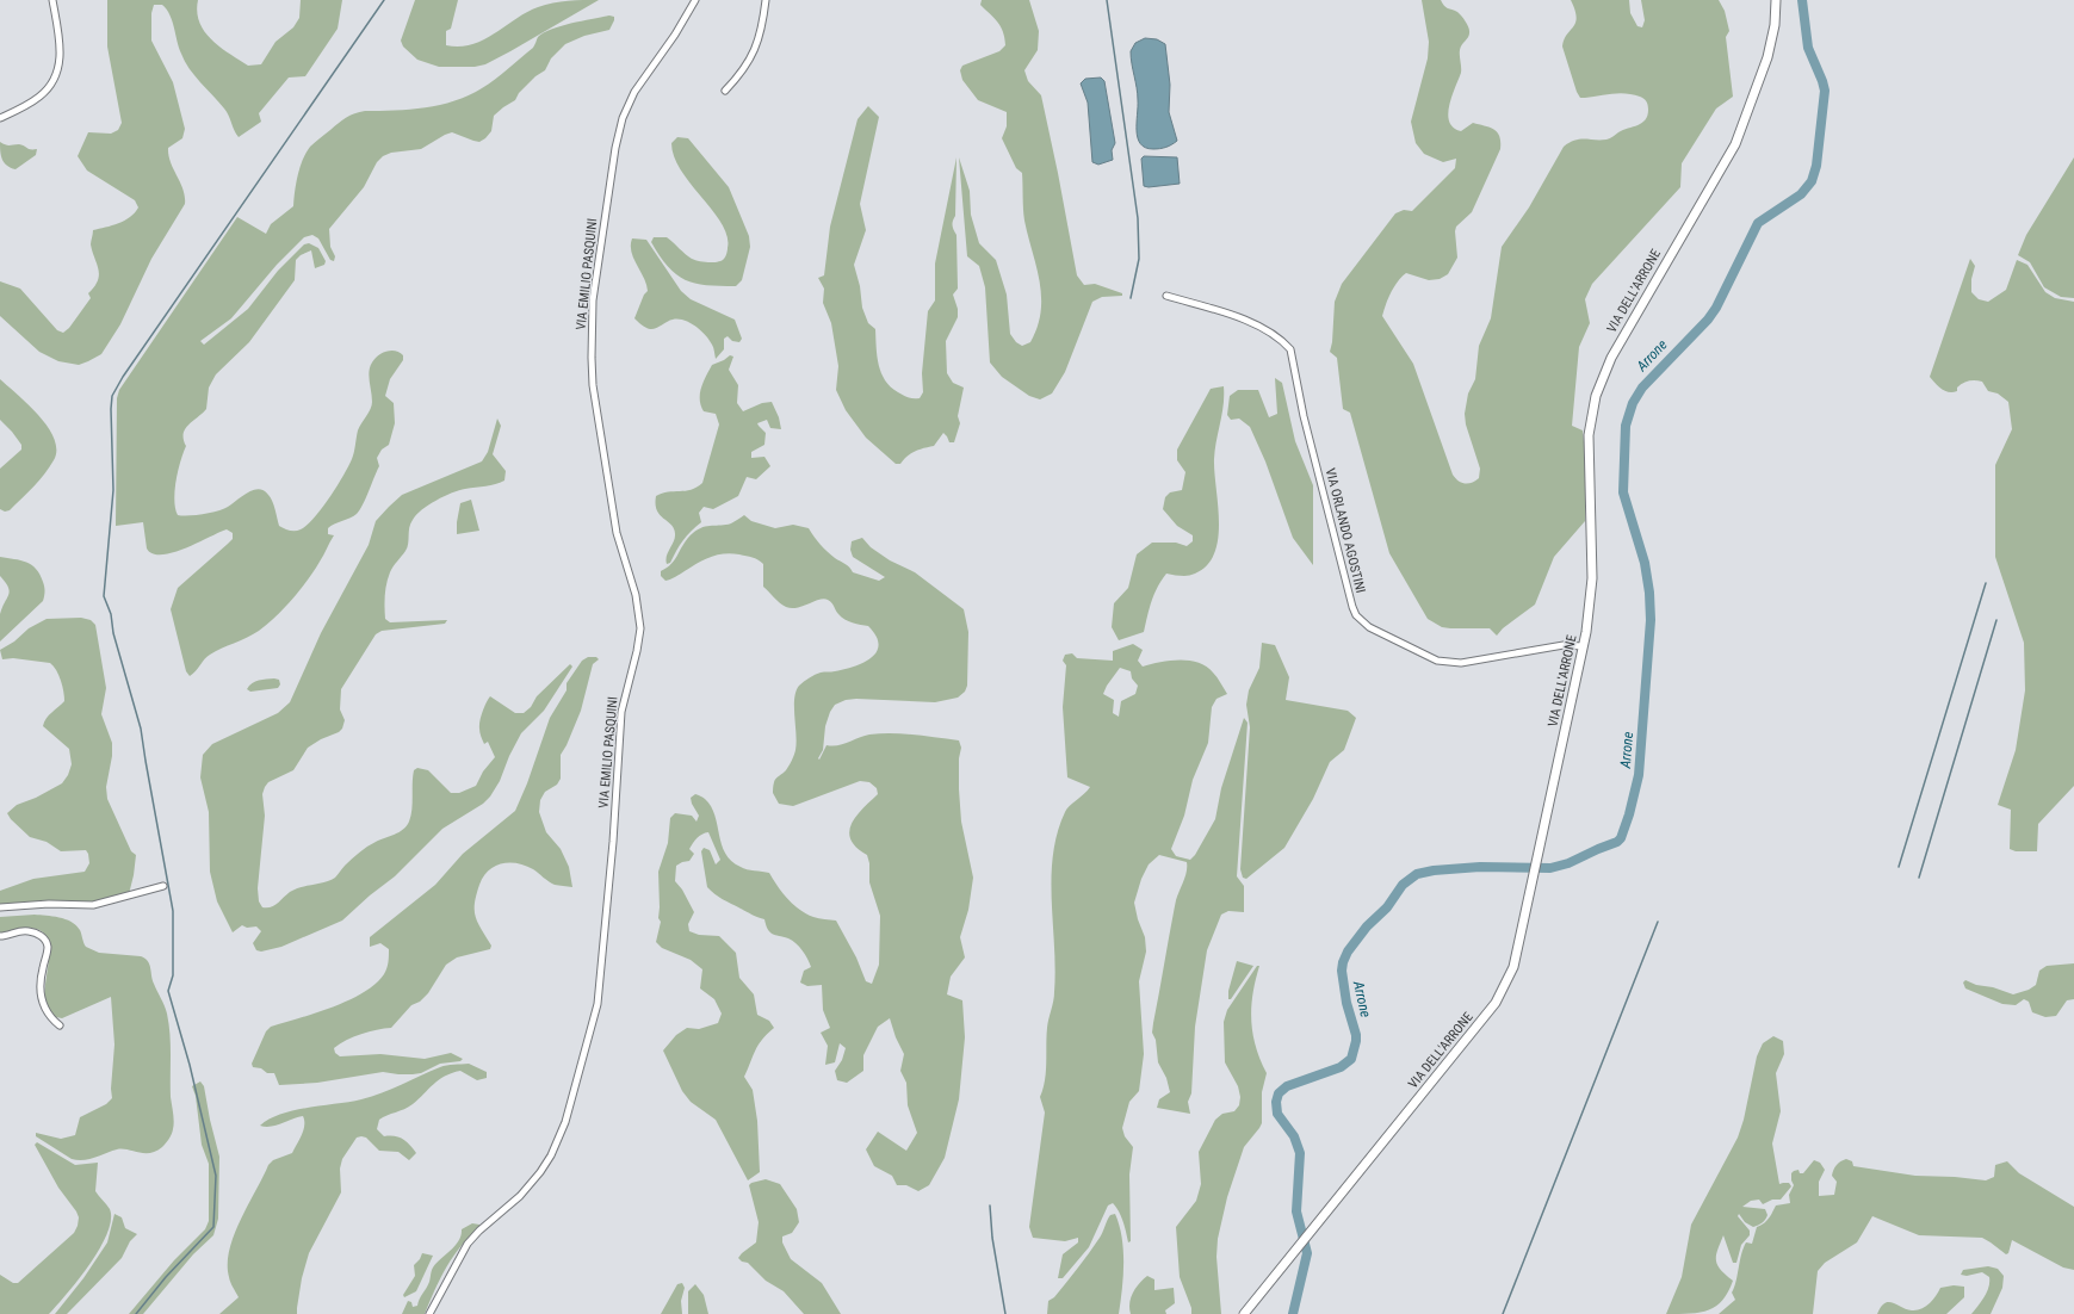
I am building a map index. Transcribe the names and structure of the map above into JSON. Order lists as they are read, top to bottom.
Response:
{
  "streets": {
    "street": ["VIA EMILIO PASQUINI", "VIA DELL'ARRONE", "VIA ORLANDO AGOSTINI"]
  },
  "crossings": [
    ["VIA DELL'ARRONE", "VIA ORLANDO AGOSTINI"]
  ],
  "water": ["Arrone"]
}
